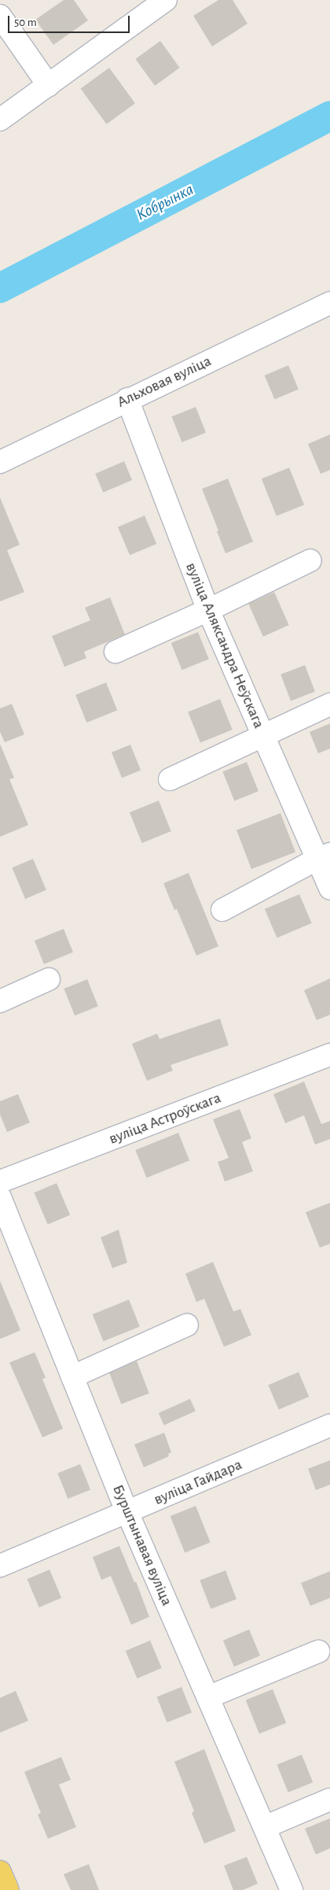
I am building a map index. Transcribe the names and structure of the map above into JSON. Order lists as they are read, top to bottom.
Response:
{
  "streets": {
    "street": [
      "Альховая вуліца",
      "вуліца Аляксандра Неўскага",
      "вуліца Астроўскага",
      "вуліца Гайдара",
      "Бурштынавая вуліца"
    ]
  },
  "crossings": [
    ["Альховая вуліца", "вуліца Аляксандра Неўскага"],
    ["вуліца Гайдара", "Бурштынавая вуліца"]
  ],
  "water": ["Кобрынка"],
  "scale_bar": "50 m"
}
